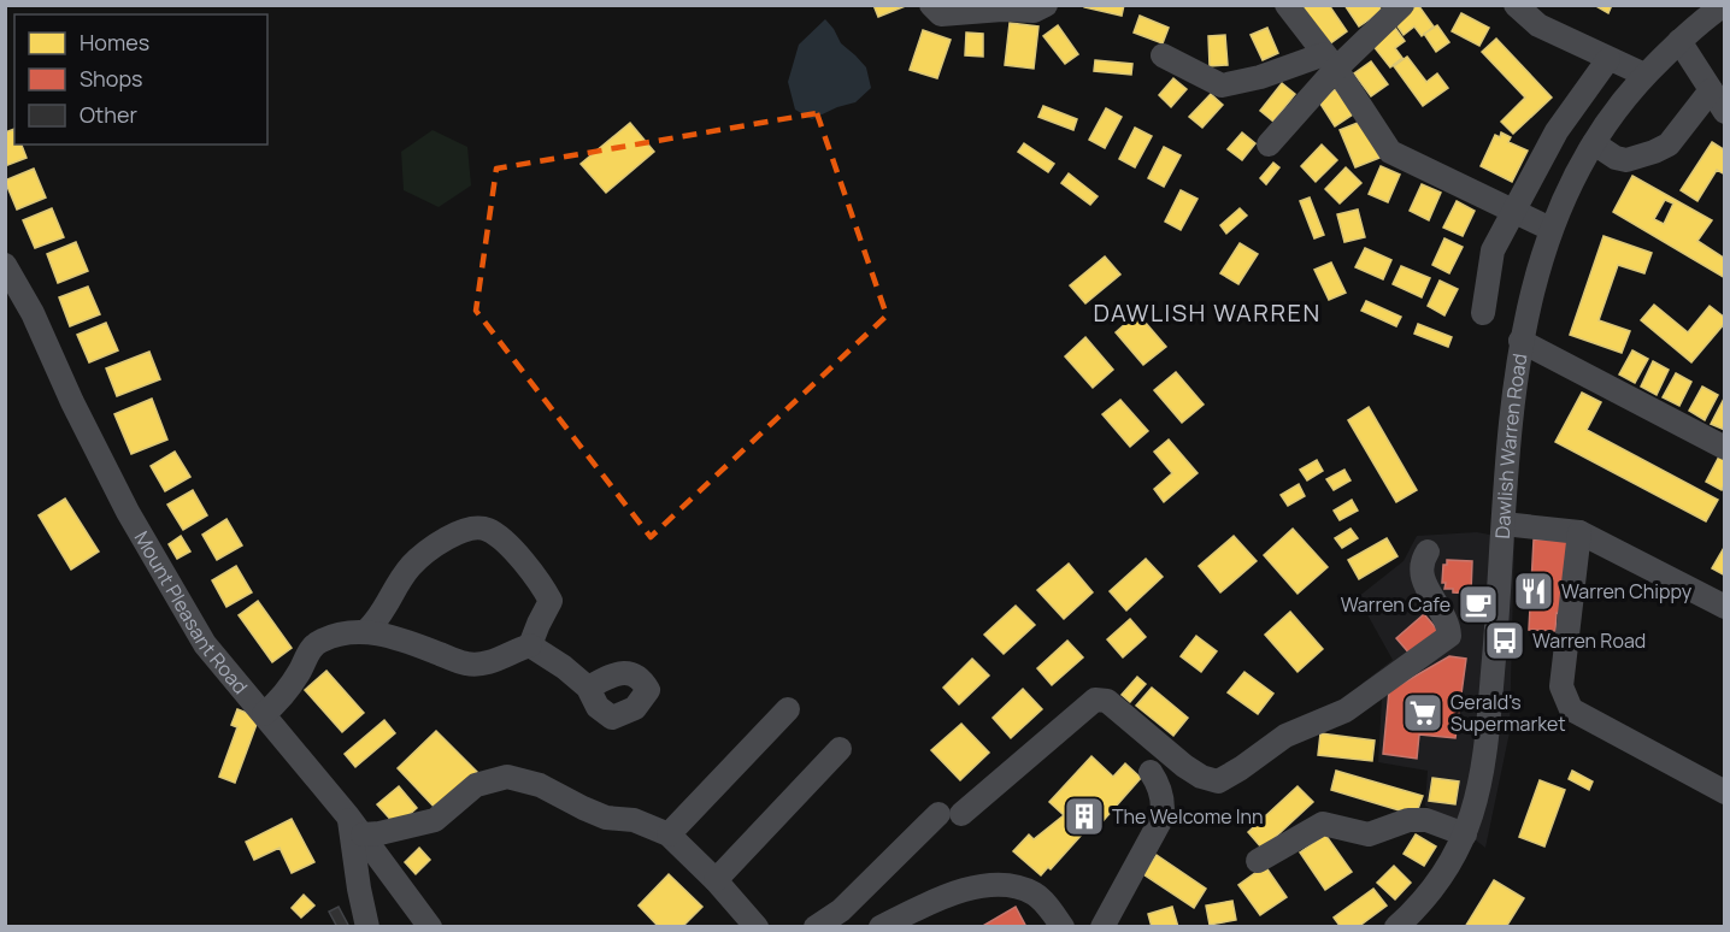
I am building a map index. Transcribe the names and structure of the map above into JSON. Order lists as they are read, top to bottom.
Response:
{
  "streets": {
    "street": ["Dawlish Warren Road", "Mount Pleasant Road"]
  },
  "districts": ["DAWLISH WARREN"],
  "places": {
    "restaurant": ["Warren Chippy"],
    "cafe": ["Warren Cafe"],
    "bus stop": ["Warren Road"],
    "supermarket": ["Gerald's Supermarket"],
    "building": ["The Welcome Inn"]
  },
  "legend": ["Homes", "Shops", "Other"]
}
